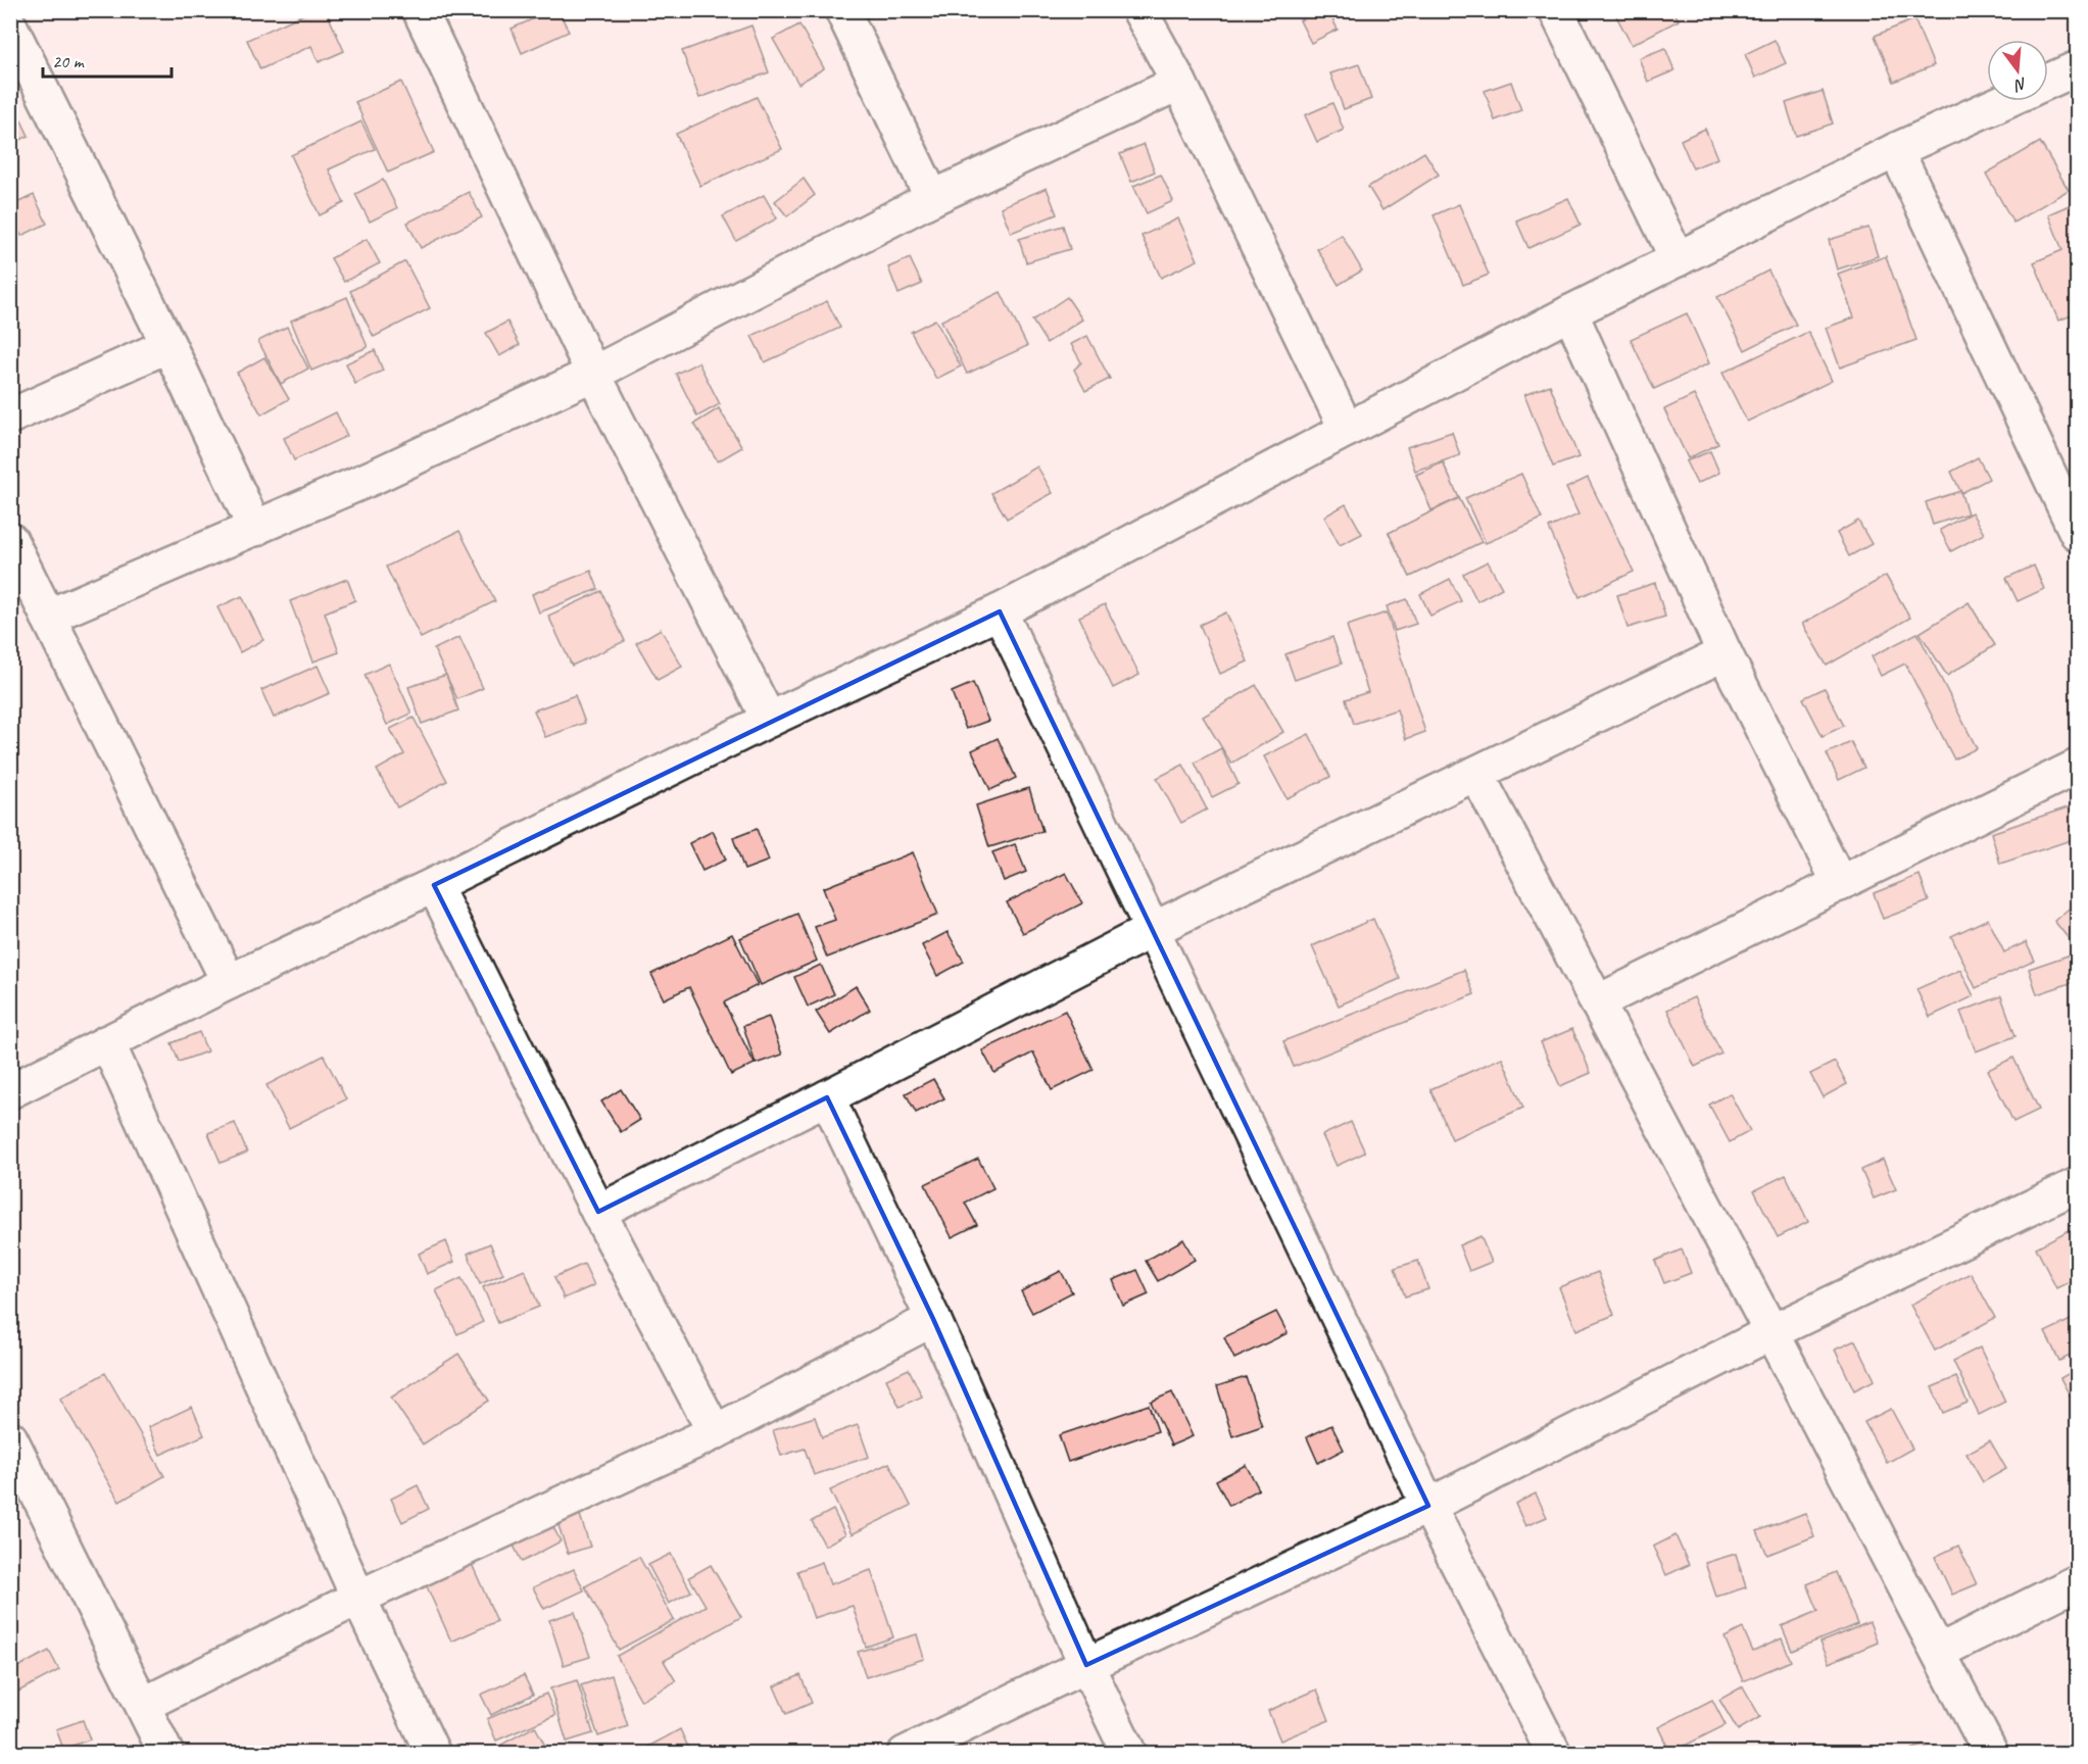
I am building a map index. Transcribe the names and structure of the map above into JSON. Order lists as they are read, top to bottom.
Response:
{
  "scale_bar": "20 m",
  "north": "bottom"
}
